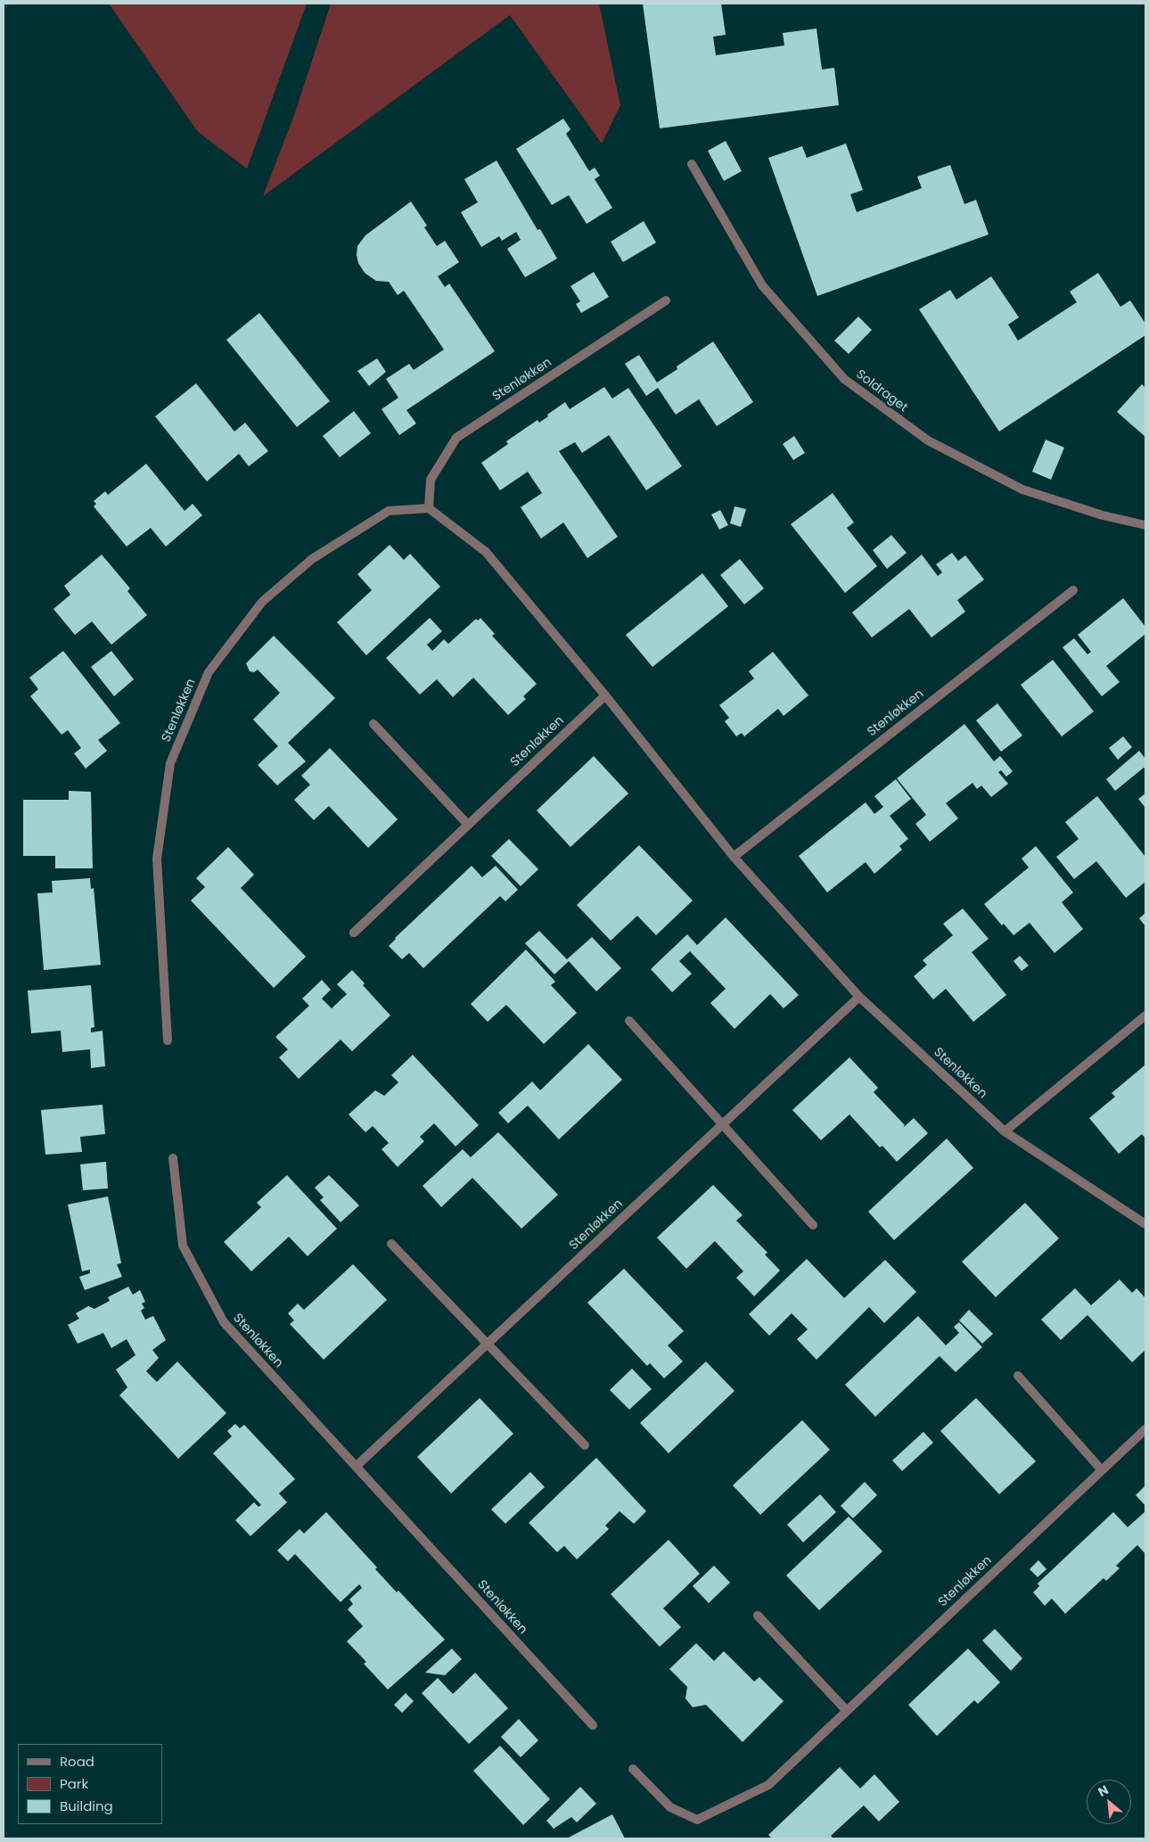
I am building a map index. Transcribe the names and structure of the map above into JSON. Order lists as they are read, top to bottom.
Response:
{
  "streets": {
    "street": ["Stenløkken", "Soldraget"]
  },
  "legend": ["Road", "Park", "Building"],
  "north": "top left"
}
